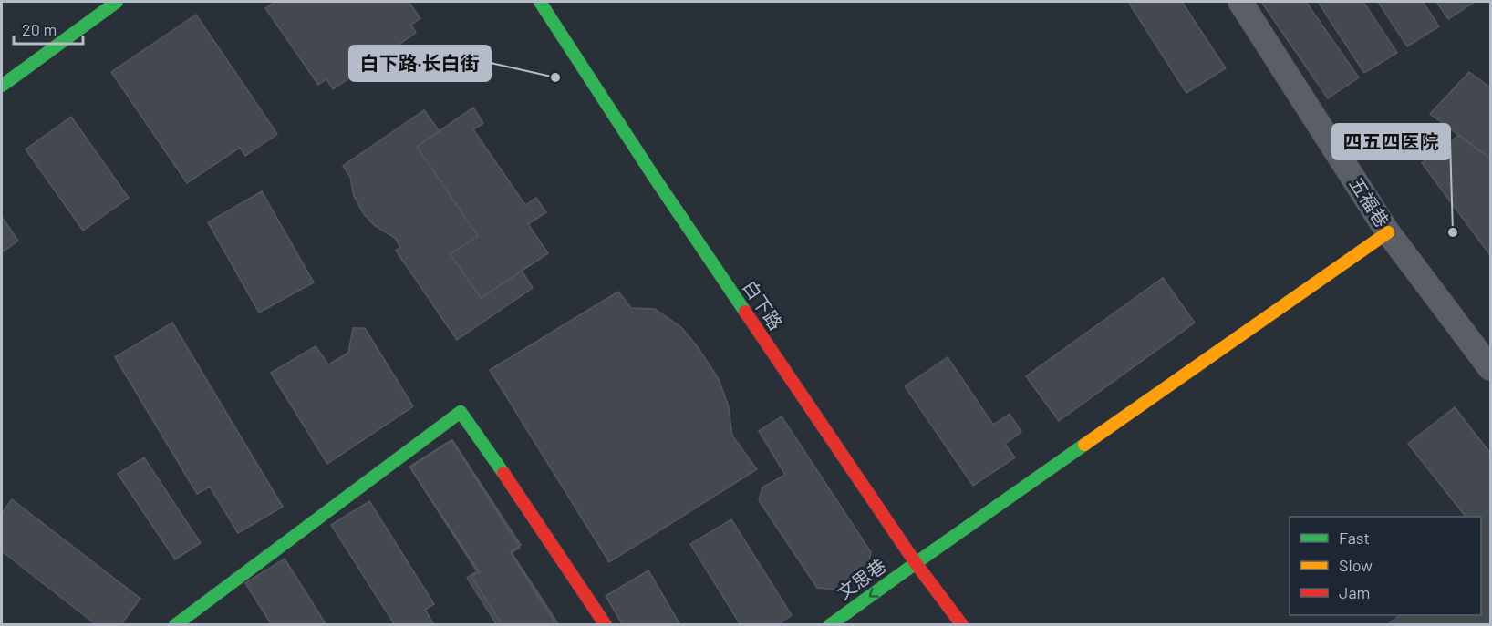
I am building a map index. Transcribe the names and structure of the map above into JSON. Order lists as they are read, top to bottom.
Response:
{
  "streets": {
    "street": ["五福巷", "白下路", "文思巷"]
  },
  "crossings": [
    ["五福巷", "文思巷"],
    ["白下路", "文思巷"]
  ],
  "places": ["白下路·长白街", "四五四医院"],
  "legend": ["Fast", "Slow", "Jam"],
  "scale_bar": "20 m"
}
